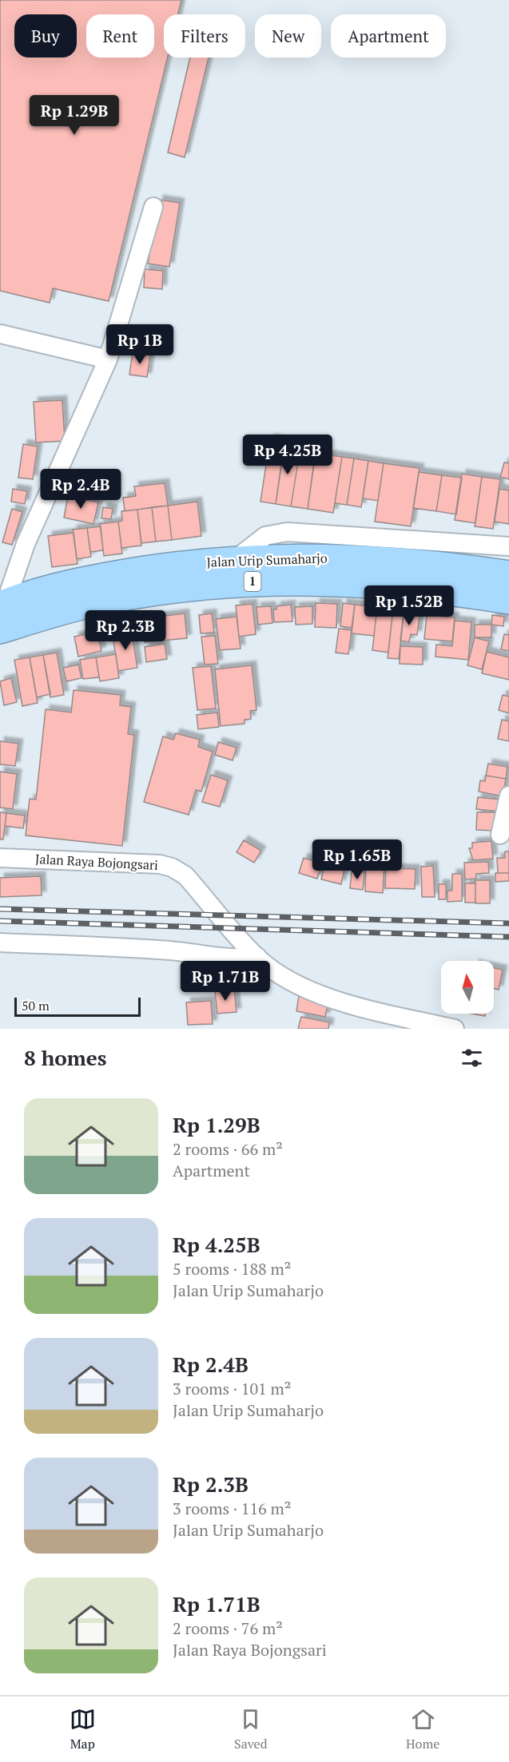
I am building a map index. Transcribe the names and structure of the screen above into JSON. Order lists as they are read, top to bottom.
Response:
{
  "streets": {
    "highway": ["Jalan Urip Sumaharjo", "1"],
    "street": ["Jalan Raya Bojongsari"]
  },
  "scale_bar": "50 m",
  "north": "top",
  "page": {
    "chip": [
      "Buy",
      "Rent",
      "Filters",
      "New",
      "Apartment"
    ],
    "price": [
      "Rp 1.29B",
      "Rp 1B",
      "Rp 4.25B",
      "Rp 2.4B",
      "Rp 1.52B",
      "Rp 2.3B",
      "Rp 1.65B",
      "Rp 1.71B"
    ],
    "scale": "50 m",
    "heading": "8 homes",
    "list": [
      {
        "name": "Rp 1.29B",
        "note": "2 rooms · 66 m² · Apartment"
      },
      {
        "name": "Rp 4.25B",
        "note": "5 rooms · 188 m² · Jalan Urip Sumaharjo"
      },
      {
        "name": "Rp 2.4B",
        "note": "3 rooms · 101 m² · Jalan Urip Sumaharjo"
      },
      {
        "name": "Rp 2.3B",
        "note": "3 rooms · 116 m² · Jalan Urip Sumaharjo"
      },
      {
        "name": "Rp 1.71B",
        "note": "2 rooms · 76 m² · Jalan Raya Bojongsari"
      }
    ],
    "tabs": ["Map", "Saved", "Home"]
  }
}
